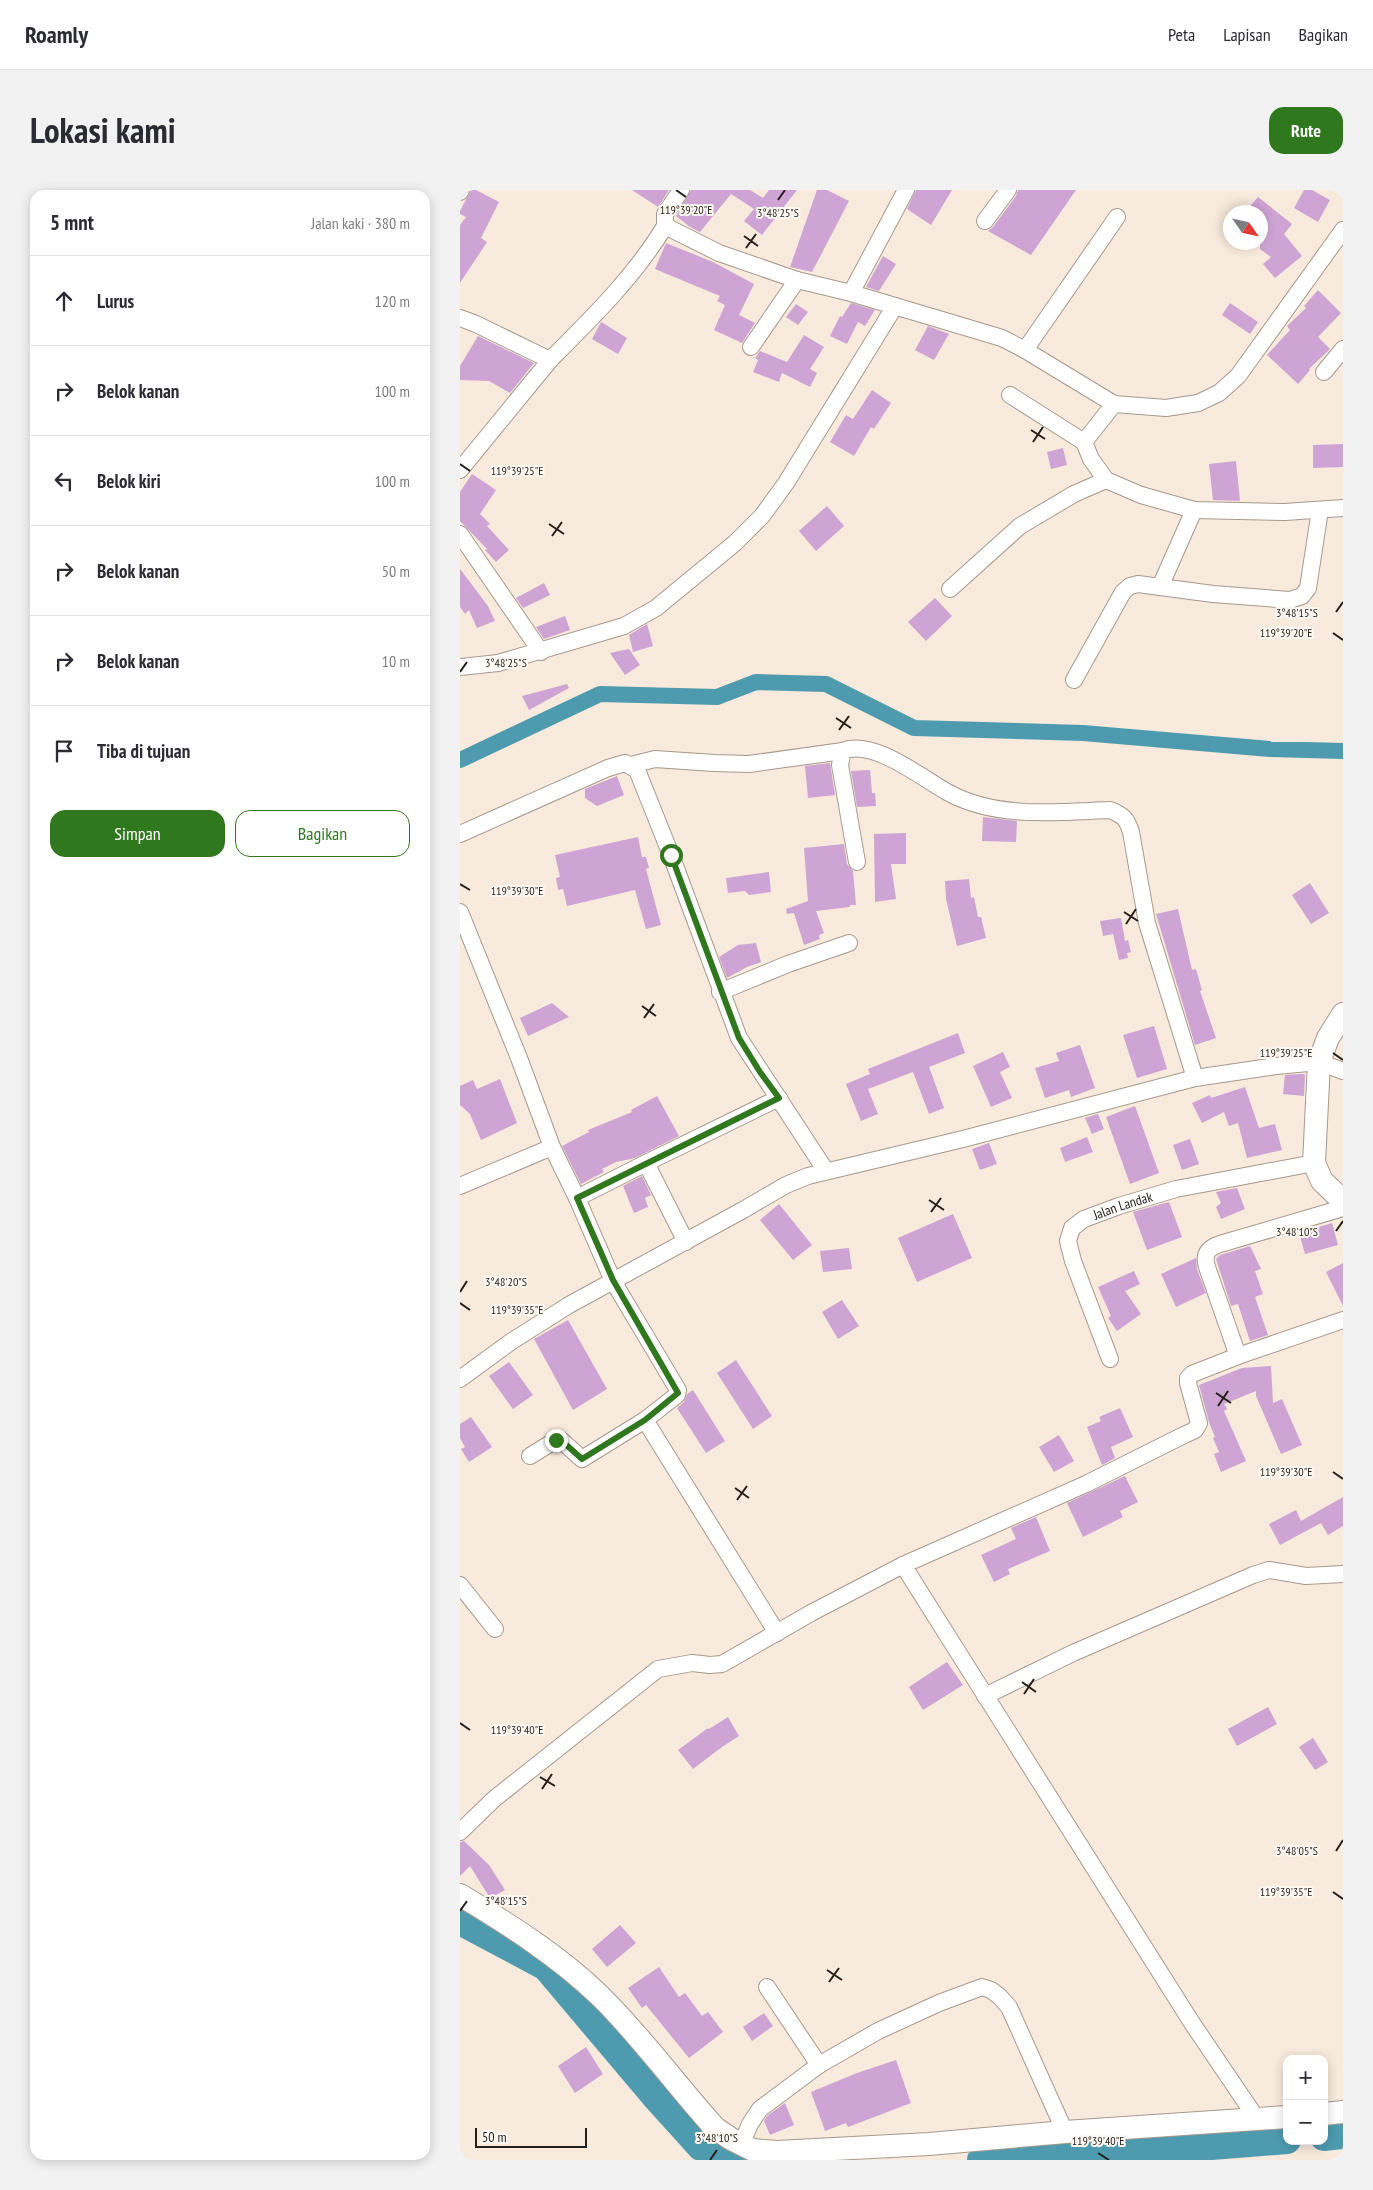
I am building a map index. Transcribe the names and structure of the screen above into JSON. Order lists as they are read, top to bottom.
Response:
{
  "streets": {
    "street": ["Jalan Landak"]
  },
  "scale_bar": "50 m",
  "north": "bottom right",
  "page": {
    "header": "Roamly",
    "nav": ["Peta", "Lapisan", "Bagikan"],
    "title": "Lokasi kami",
    "buttons": [
      "Rute",
      ["Simpan", "Bagikan"]
    ],
    "heading": ["5 mnt", "Jalan kaki · 380 m"],
    "list": [
      ["Lurus", "120 m"],
      ["Belok kanan", "100 m"],
      ["Belok kiri", "100 m"],
      ["Belok kanan", "50 m"],
      ["Belok kanan", "10 m"],
      "Tiba di tujuan"
    ],
    "map_buttons": ["+", "−"],
    "scale": "50 m"
  },
  "coordinates": [
    "119°39'20\"E",
    "3°48'25\"S",
    "119°39'25\"E",
    "3°48'15\"S",
    "119°39'30\"E",
    "3°48'10\"S",
    "3°48'20\"S",
    "119°39'35\"E",
    "119°39'40\"E",
    "3°48'05\"S"
  ]
}
